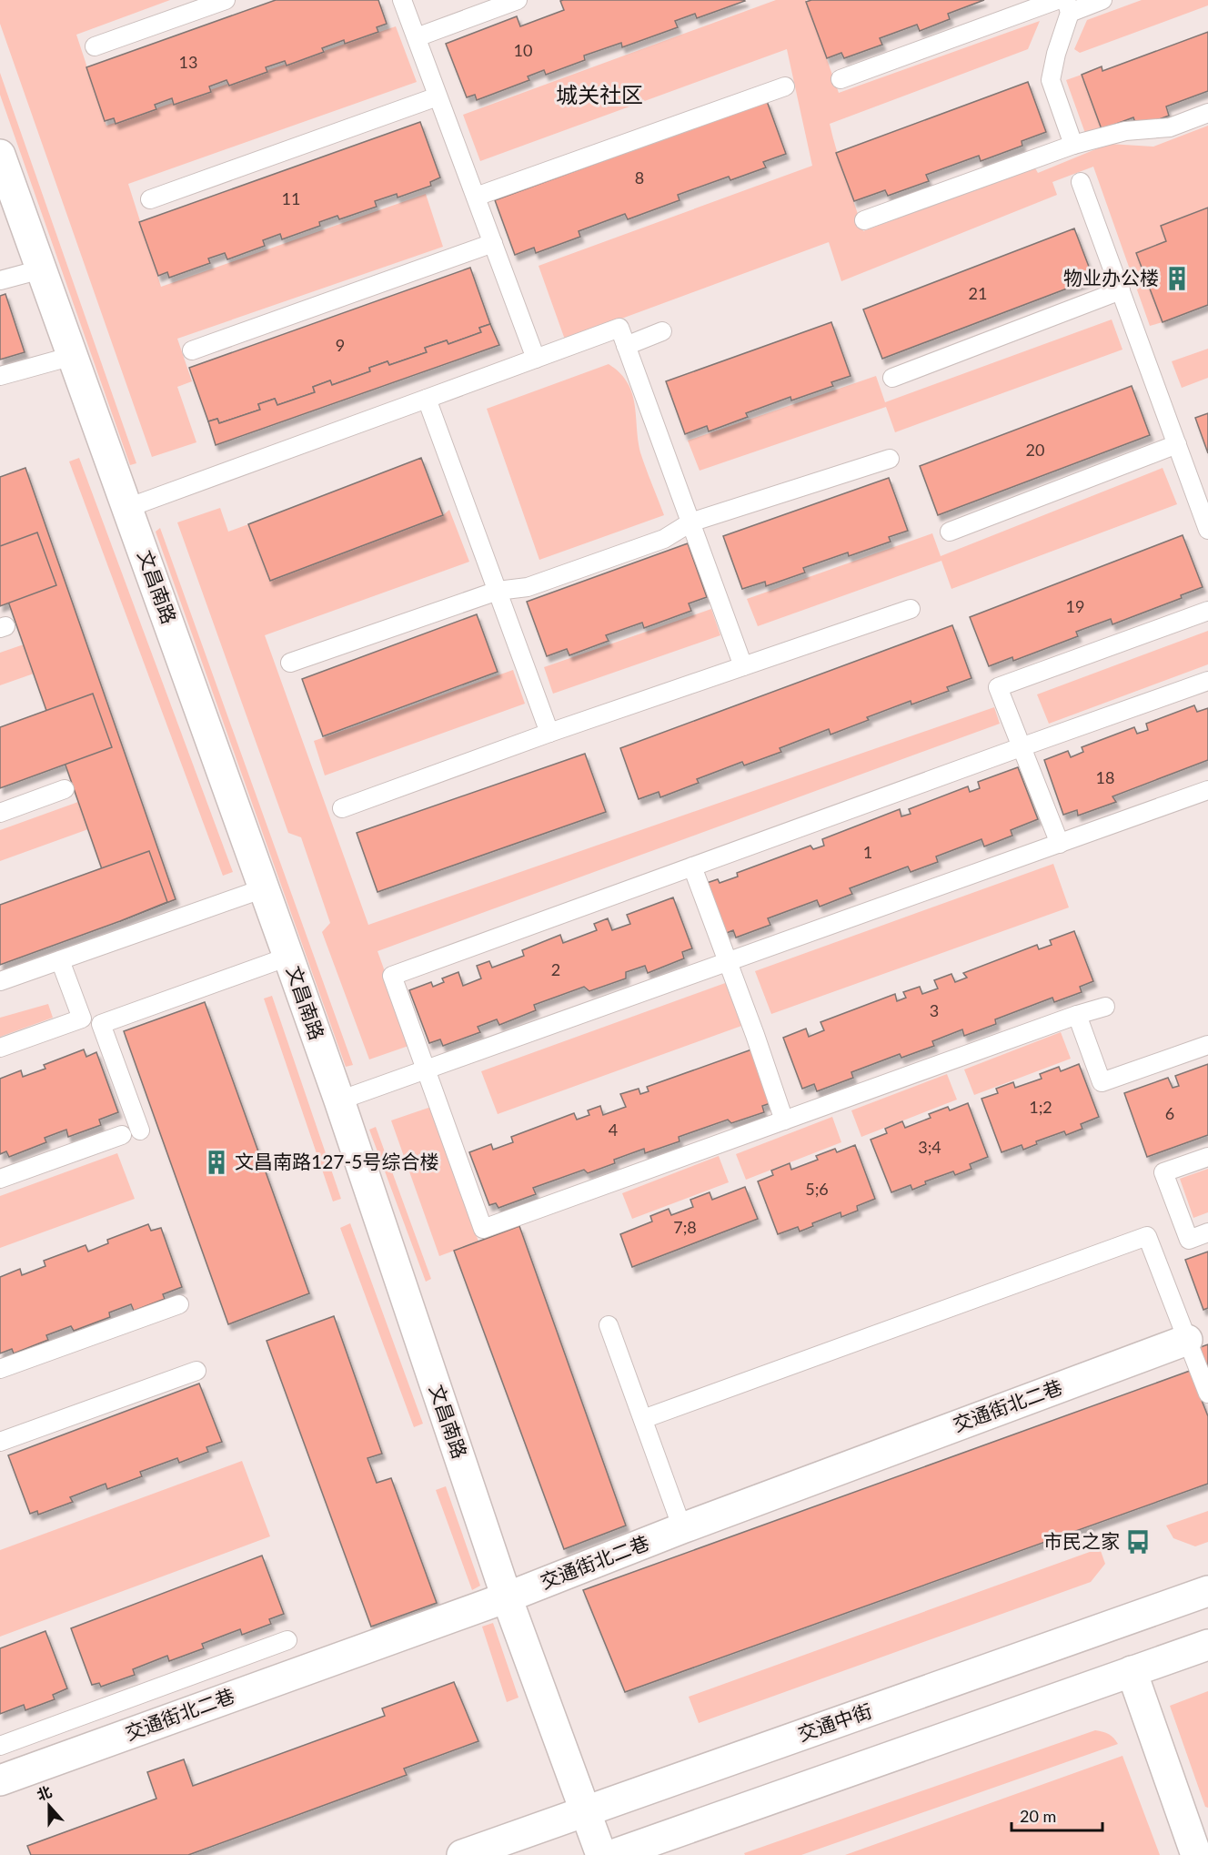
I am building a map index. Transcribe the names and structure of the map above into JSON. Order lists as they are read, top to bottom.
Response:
{
  "streets": {
    "street": ["文昌南路", "交通街北二巷", "交通中街"]
  },
  "crossings": [
    ["文昌南路", "交通街北二巷"],
    ["文昌南路", "交通中街"]
  ],
  "districts": ["城关社区"],
  "places": {
    "building": ["物业办公楼", "文昌南路127-5号综合楼"],
    "bus stop": ["市民之家"]
  },
  "house_numbers": [
    "10",
    "13",
    "8",
    "11",
    "21",
    "9",
    "20",
    "19",
    "18",
    "1",
    "2",
    "3",
    "1;2",
    "6",
    "4",
    "3;4",
    "5;6",
    "7;8"
  ],
  "scale_bar": "20 m",
  "north": "top"
}
